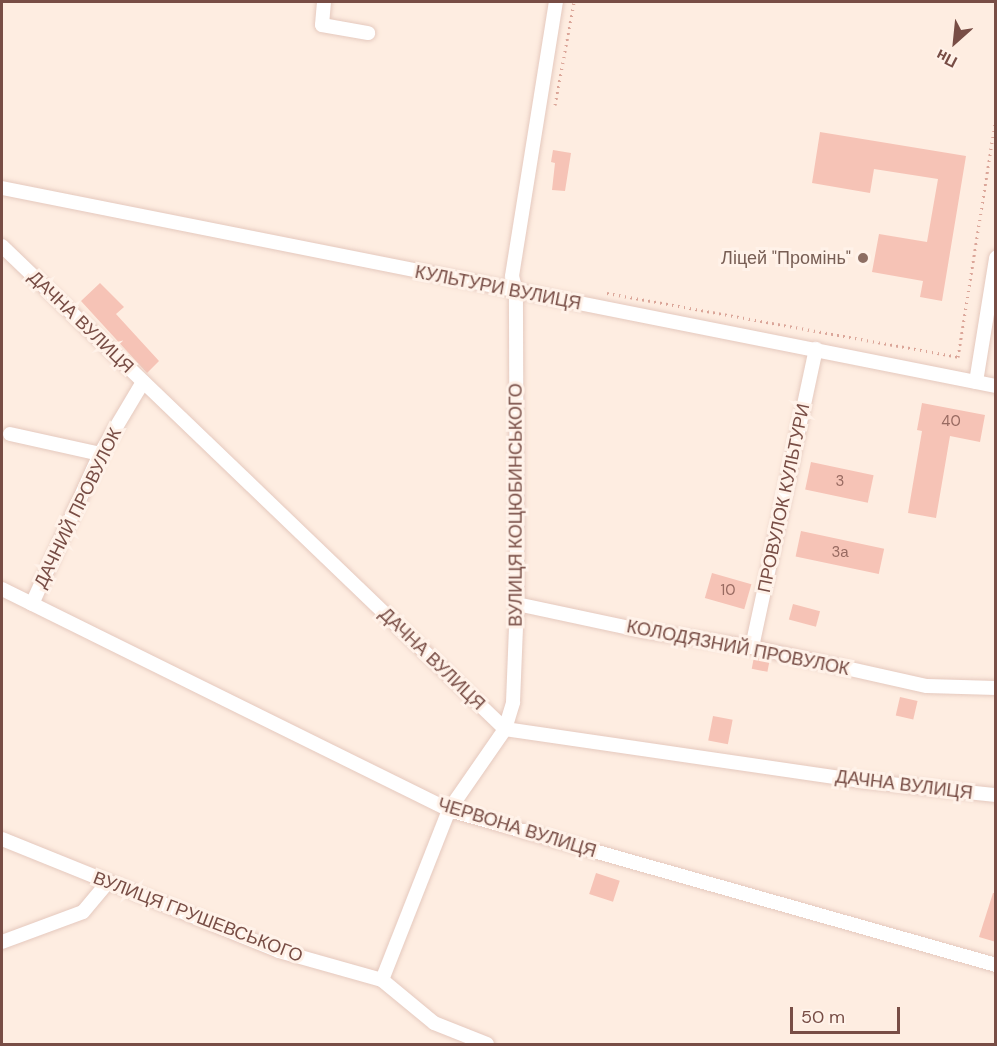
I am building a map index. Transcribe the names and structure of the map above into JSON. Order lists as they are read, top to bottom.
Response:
{
  "streets": {
    "street": [
      "КУЛЬТУРИ ВУЛИЦЯ",
      "ДАЧНА ВУЛИЦЯ",
      "ПРОВУЛОК КУЛЬТУРИ",
      "ВУЛИЦЯ КОЦЮБИНСЬКОГО",
      "ДАЧНИЙ ПРОВУЛОК",
      "КОЛОДЯЗНИЙ ПРОВУЛОК",
      "ЧЕРВОНА ВУЛИЦЯ",
      "ВУЛИЦЯ ГРУШЕВСЬКОГО"
    ]
  },
  "crossings": [
    ["КУЛЬТУРИ ВУЛИЦЯ", "ПРОВУЛОК КУЛЬТУРИ"],
    ["КУЛЬТУРИ ВУЛИЦЯ", "ВУЛИЦЯ КОЦЮБИНСЬКОГО"],
    ["ДАЧНА ВУЛИЦЯ", "ВУЛИЦЯ КОЦЮБИНСЬКОГО"],
    ["ДАЧНА ВУЛИЦЯ", "ДАЧНИЙ ПРОВУЛОК"],
    ["ПРОВУЛОК КУЛЬТУРИ", "КОЛОДЯЗНИЙ ПРОВУЛОК"],
    ["ВУЛИЦЯ КОЦЮБИНСЬКОГО", "КОЛОДЯЗНИЙ ПРОВУЛОК"],
    ["ВУЛИЦЯ КОЦЮБИНСЬКОГО", "ЧЕРВОНА ВУЛИЦЯ"],
    ["ВУЛИЦЯ КОЦЮБИНСЬКОГО", "ВУЛИЦЯ ГРУШЕВСЬКОГО"],
    ["ДАЧНИЙ ПРОВУЛОК", "ЧЕРВОНА ВУЛИЦЯ"]
  ],
  "places": ["Ліцей \"Промінь\""],
  "house_numbers": [
    "40",
    "3",
    "3а",
    "10"
  ],
  "scale_bar": "50 m",
  "north": "bottom left"
}
